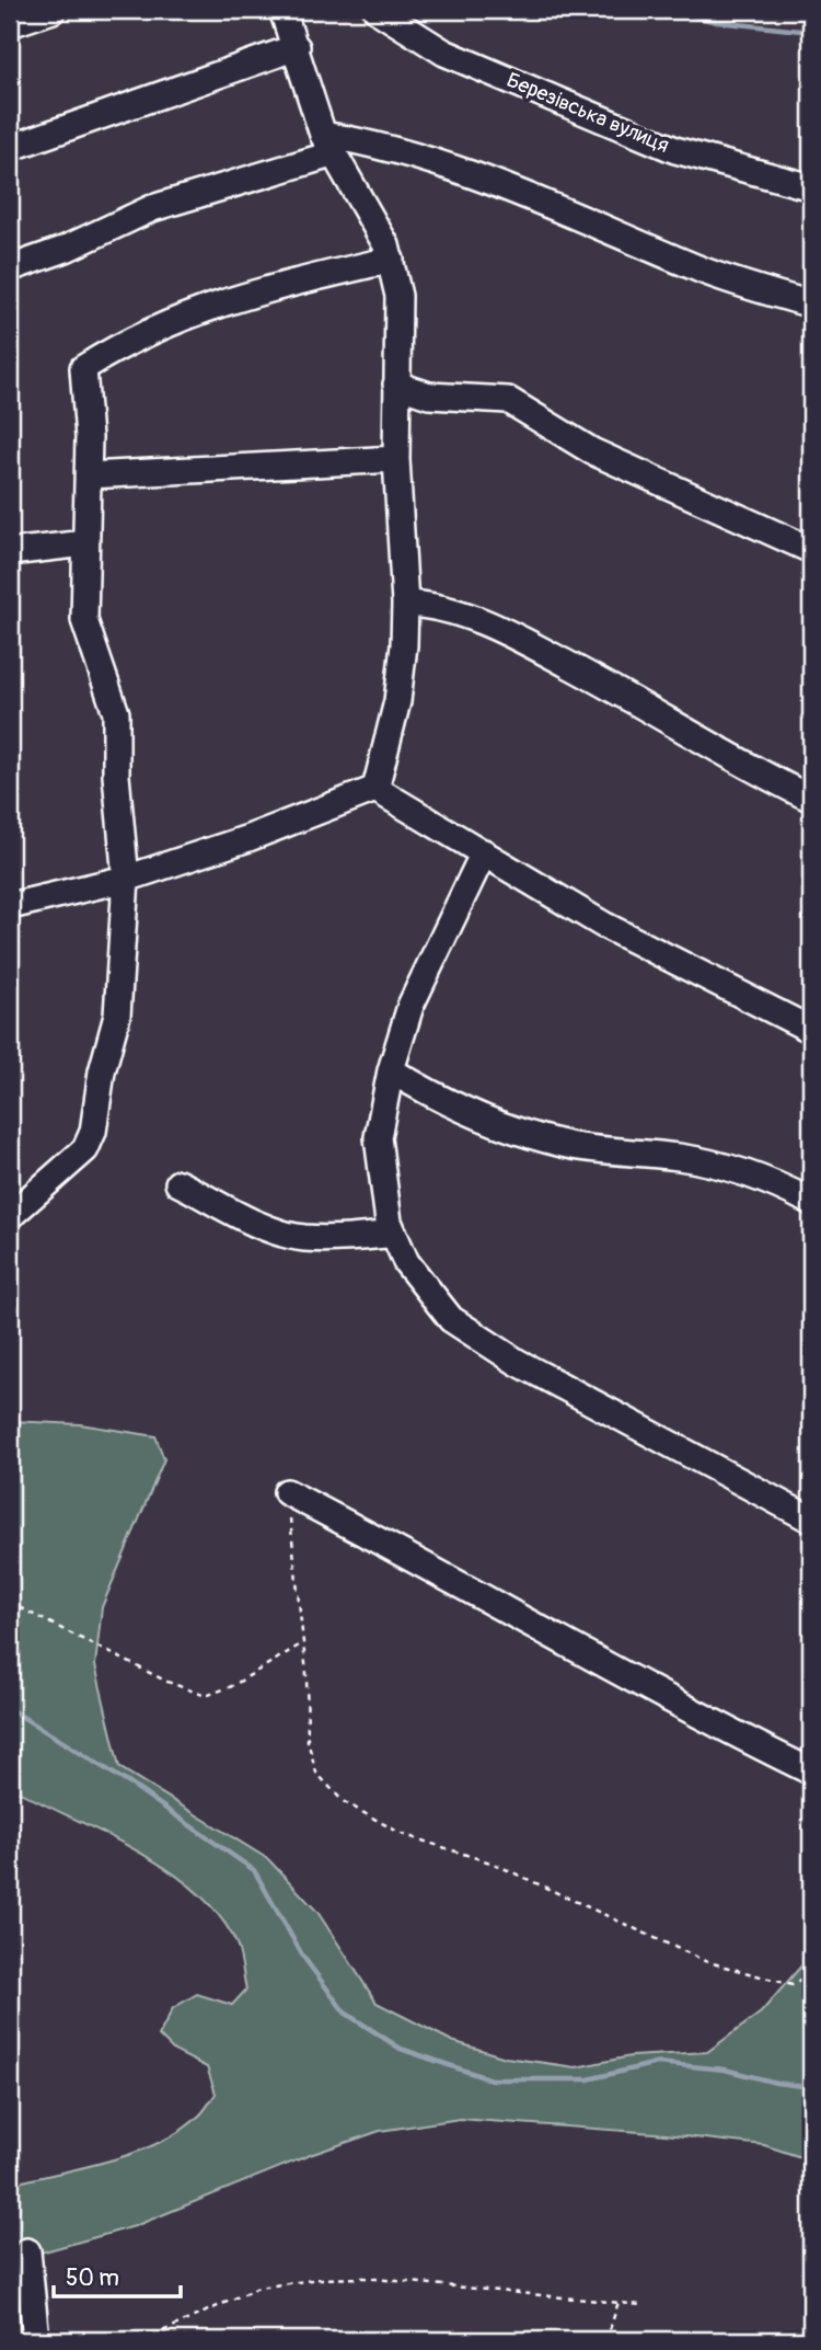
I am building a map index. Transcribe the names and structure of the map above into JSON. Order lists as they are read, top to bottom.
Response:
{
  "streets": {
    "street": ["Березівська вулиця"]
  },
  "scale_bar": "50 m"
}
